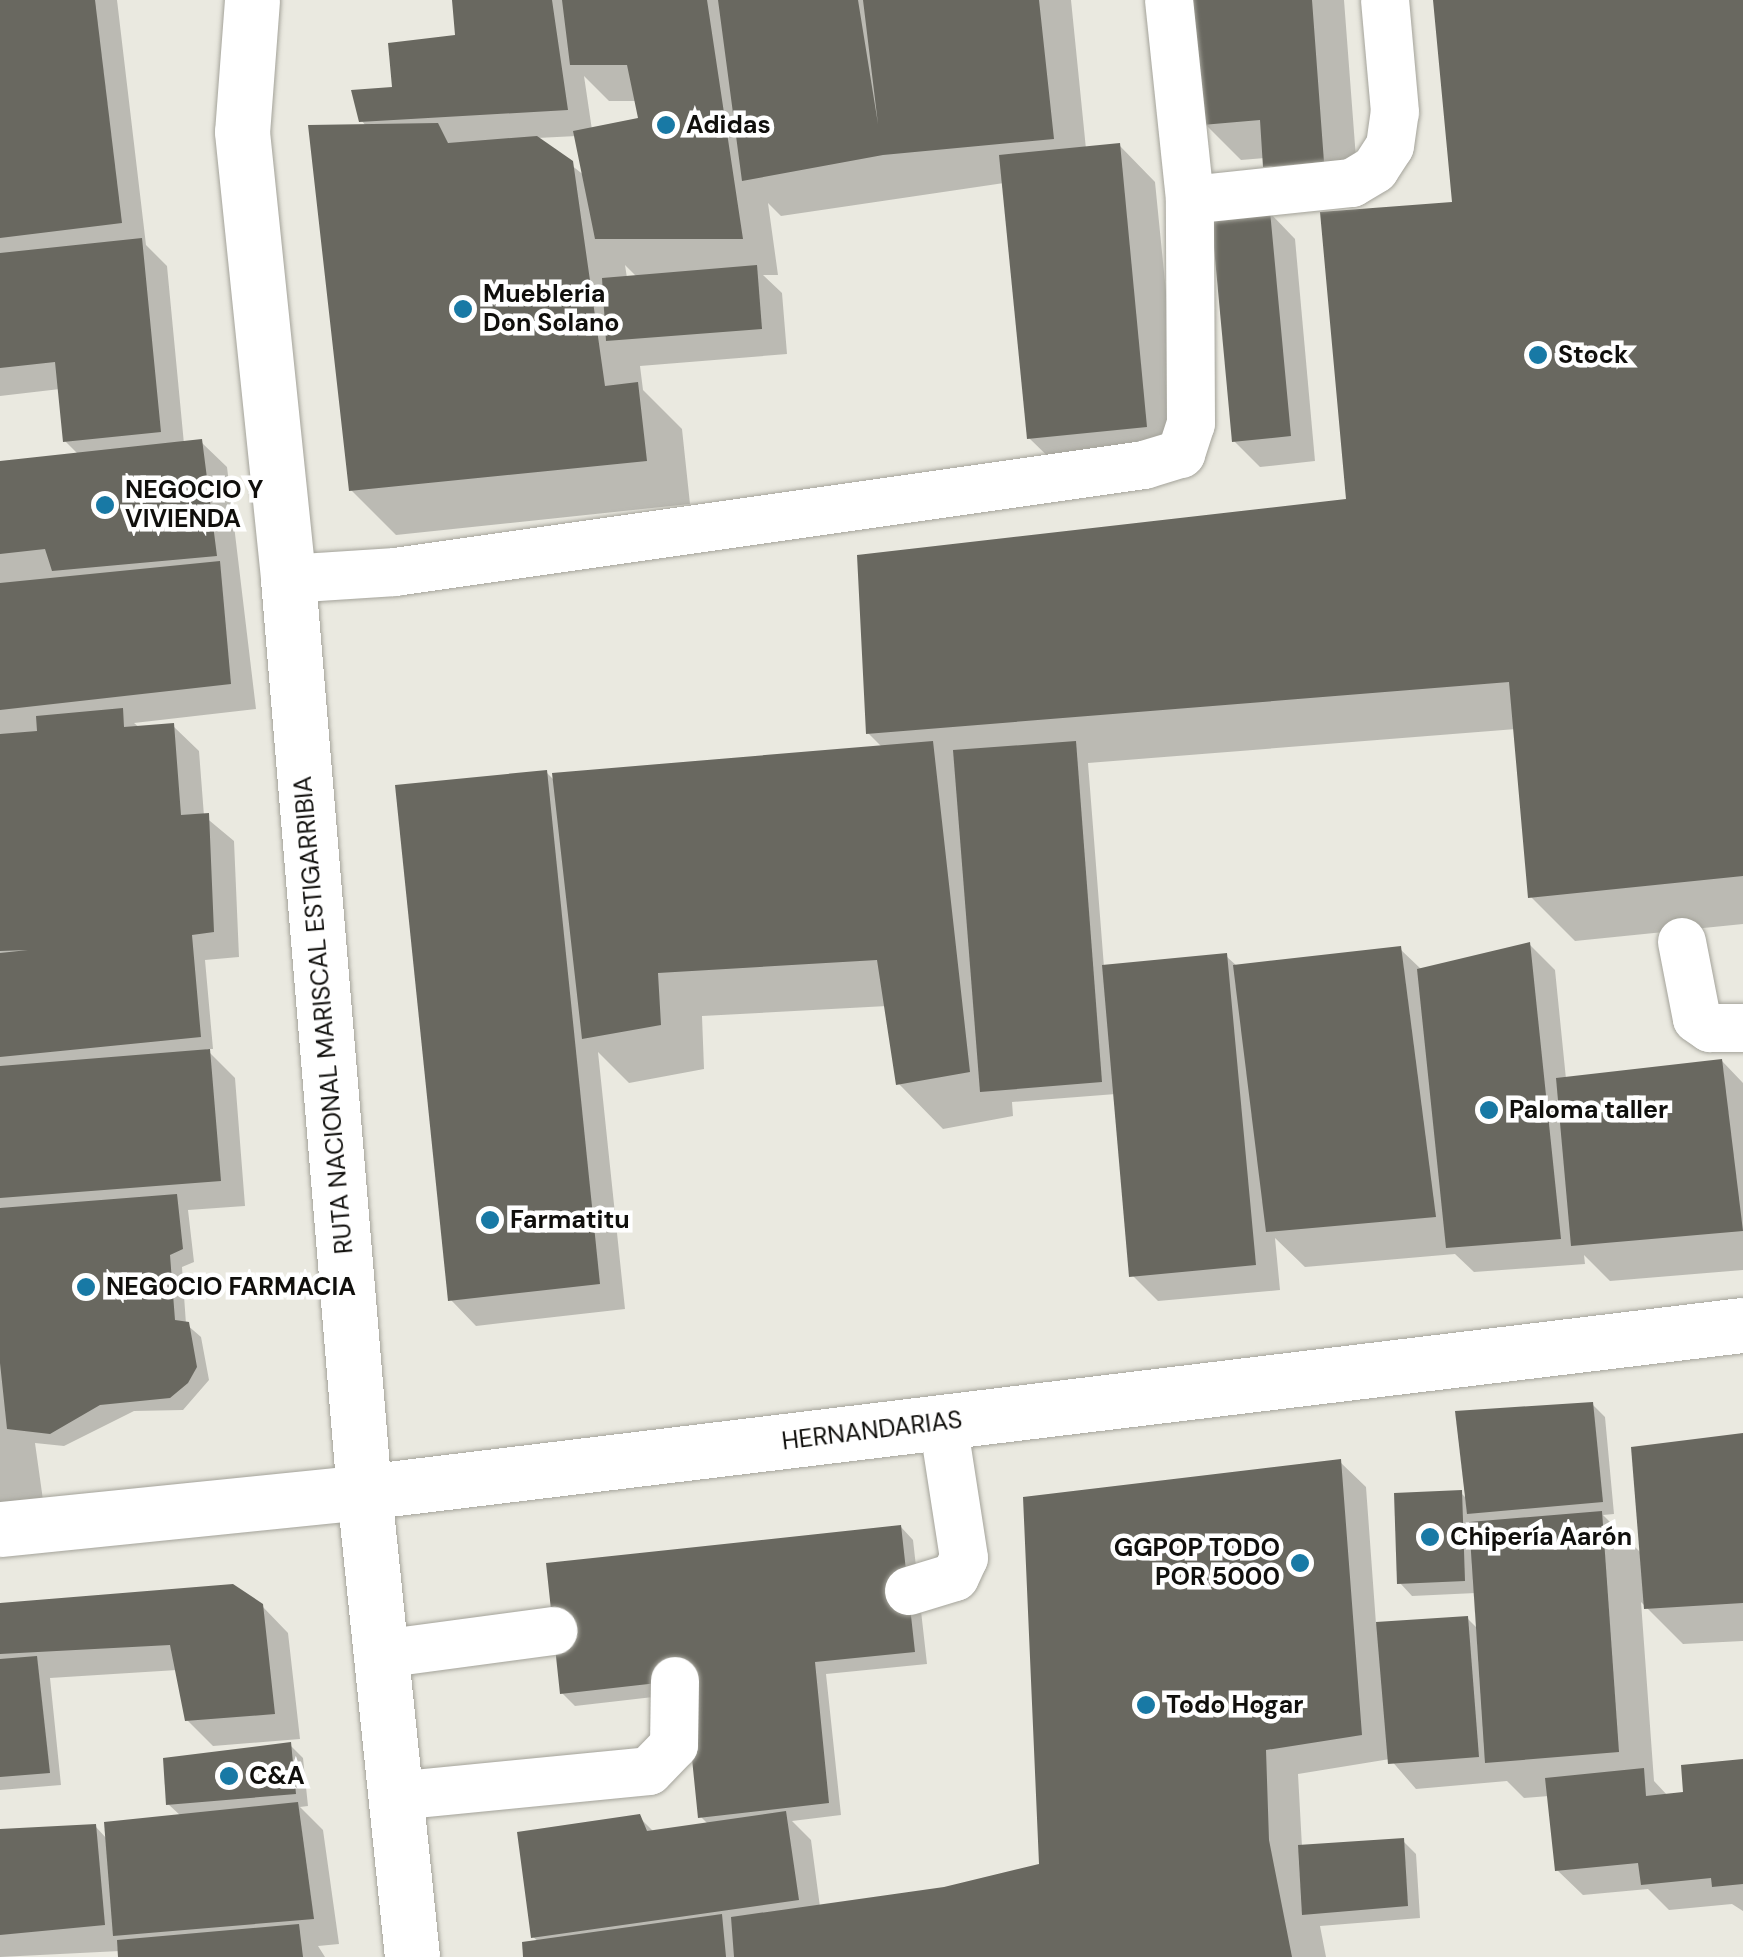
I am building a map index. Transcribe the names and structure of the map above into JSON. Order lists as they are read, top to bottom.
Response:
{
  "streets": {
    "main road": ["RUTA NACIONAL MARISCAL ESTIGARRIBIA", "HERNANDARIAS"]
  },
  "crossings": [
    ["RUTA NACIONAL MARISCAL ESTIGARRIBIA", "HERNANDARIAS"]
  ],
  "places": [
    "Adidas",
    "Muebleria Don Solano",
    "Stock",
    "NEGOCIO Y VIVIENDA",
    "Paloma taller",
    "Farmatitu",
    "NEGOCIO FARMACIA",
    "Chipería Aarón",
    "GGPOP TODO POR 5000",
    "Todo Hogar",
    "C&A"
  ]
}
